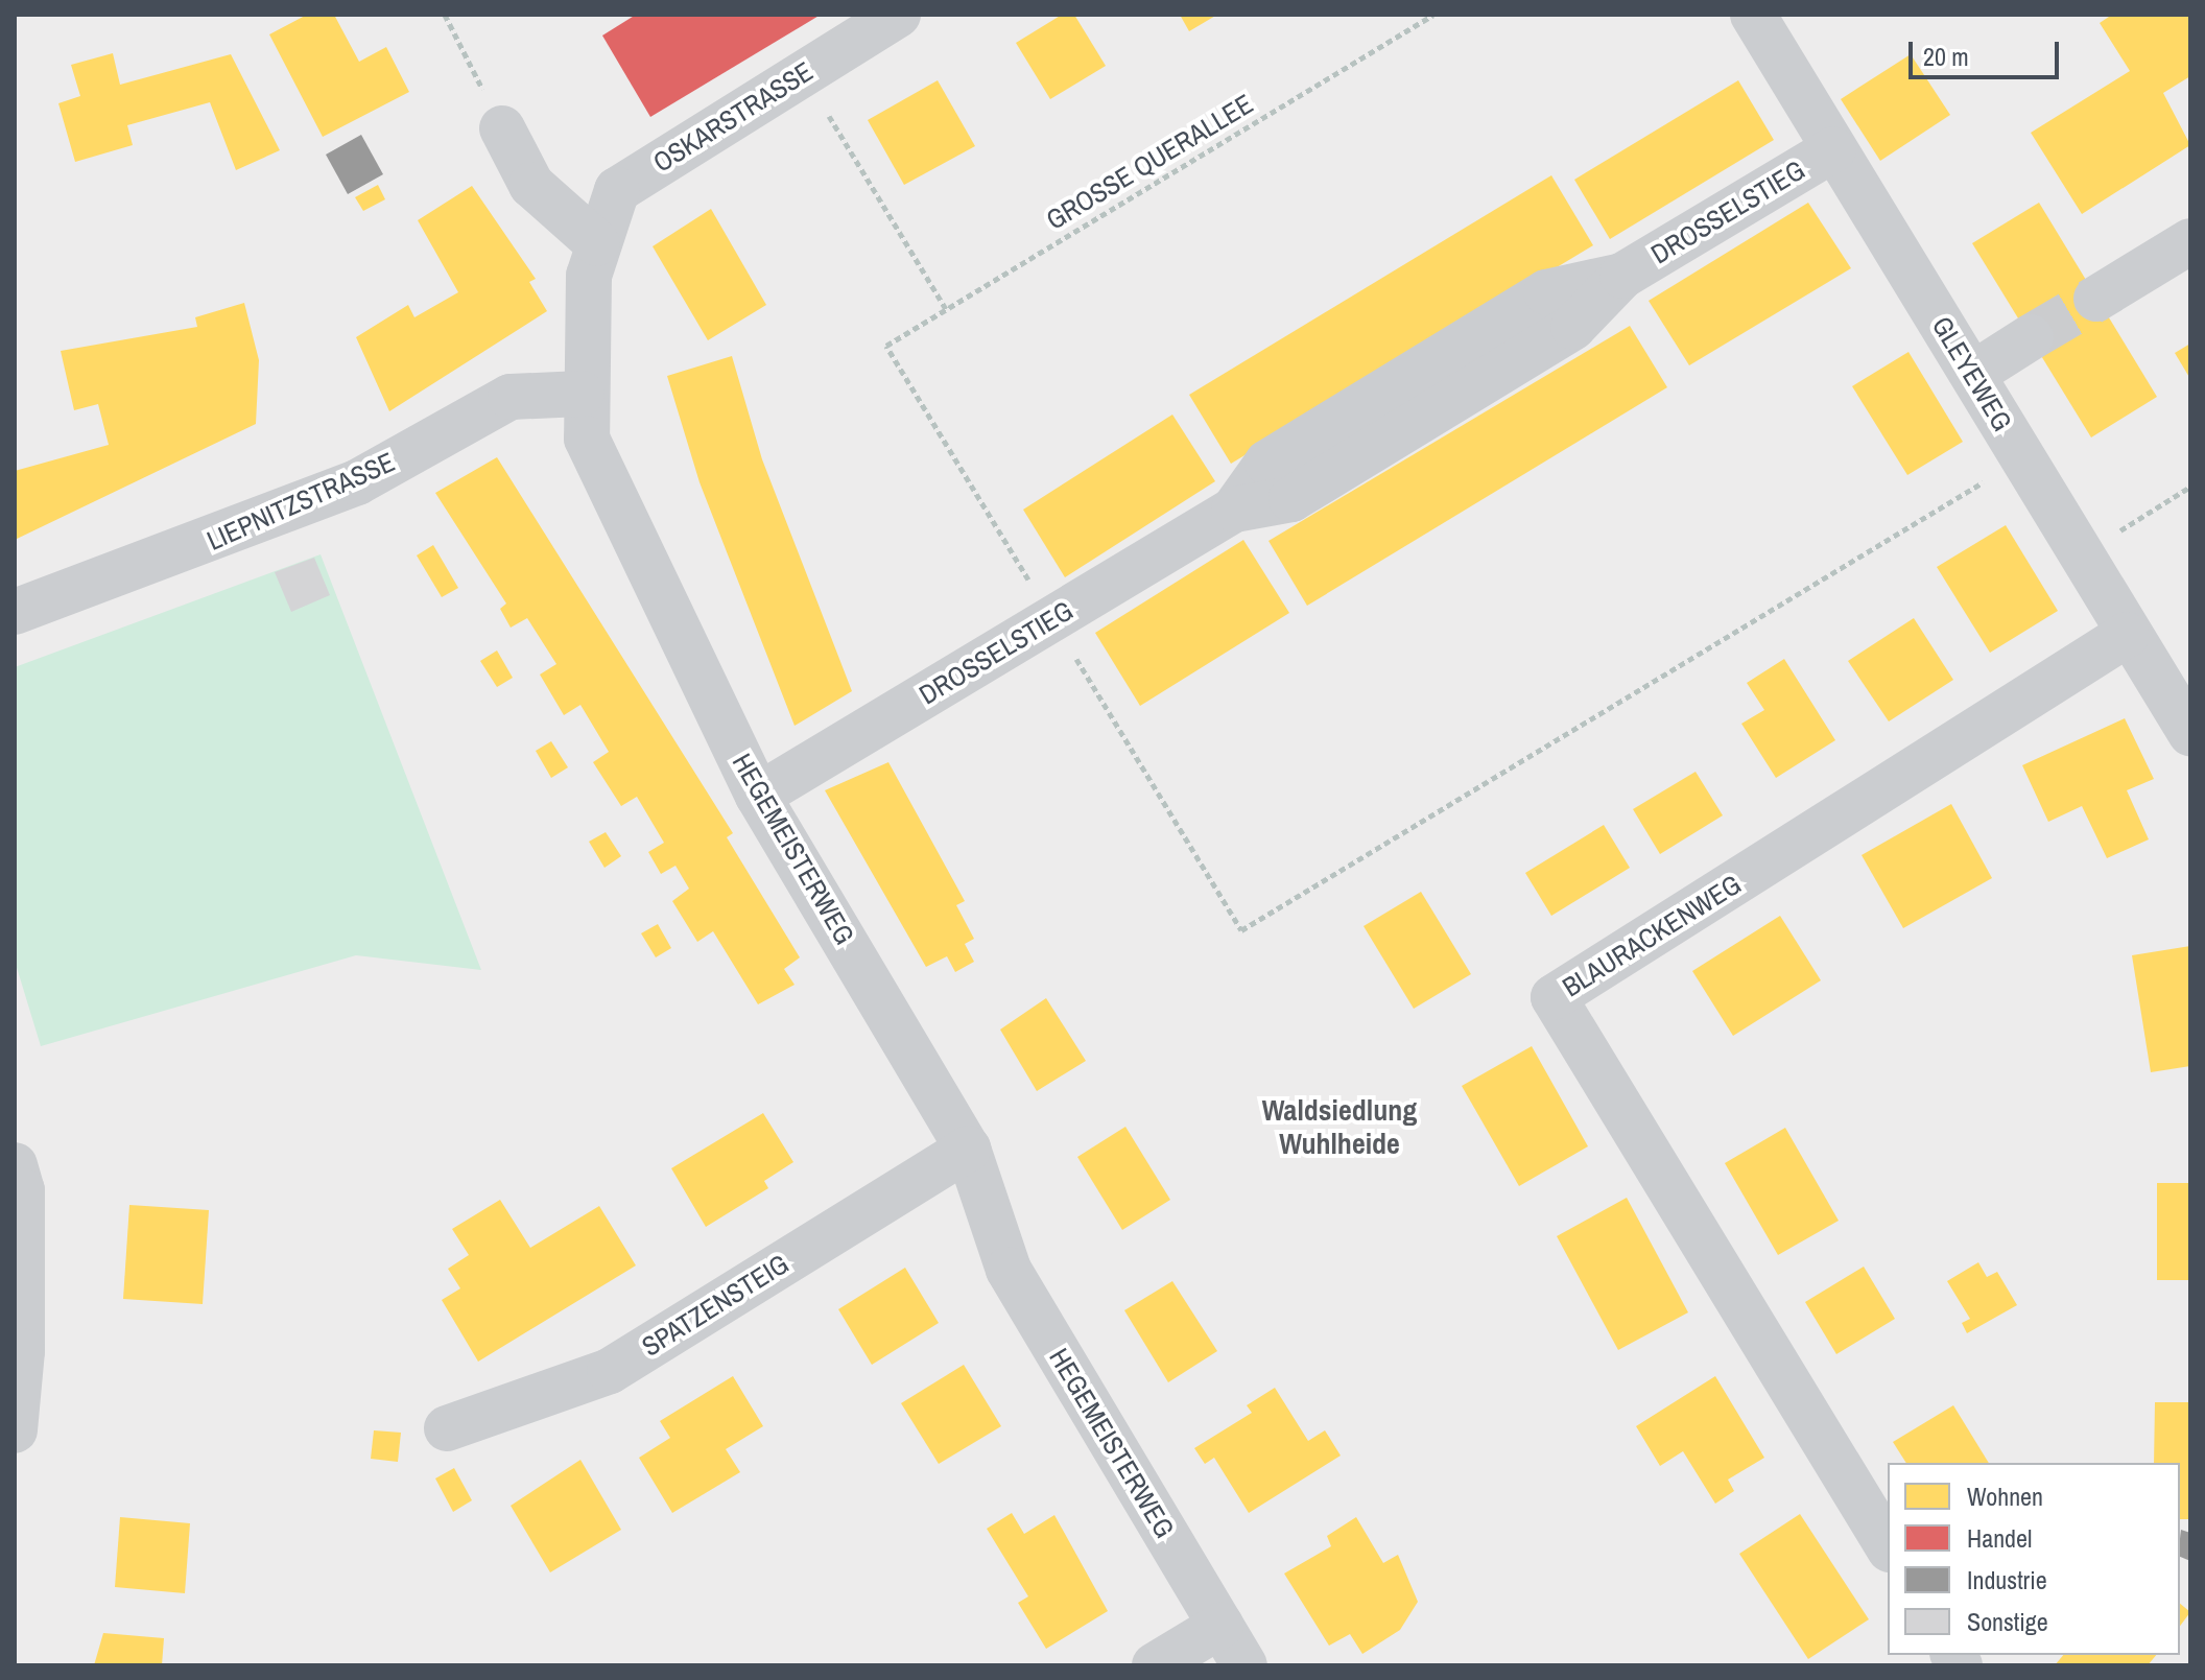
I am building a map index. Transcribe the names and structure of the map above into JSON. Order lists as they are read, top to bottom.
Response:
{
  "streets": {
    "street": [
      "OSKARSTRASSE",
      "DROSSELSTIEG",
      "GLEYEWEG",
      "LIEPNITZSTRASSE",
      "HEGEMEISTERWEG",
      "BLAURACKENWEG",
      "SPATZENSTEIG"
    ],
    "path": ["GROSSE QUERALLEE"]
  },
  "crossings": [
    ["OSKARSTRASSE", "HEGEMEISTERWEG"],
    ["DROSSELSTIEG", "GLEYEWEG"],
    ["DROSSELSTIEG", "HEGEMEISTERWEG"],
    ["GLEYEWEG", "BLAURACKENWEG"],
    ["LIEPNITZSTRASSE", "HEGEMEISTERWEG"],
    ["HEGEMEISTERWEG", "SPATZENSTEIG"]
  ],
  "districts": ["Waldsiedlung Wuhlheide"],
  "legend": [
    "Wohnen",
    "Handel",
    "Industrie",
    "Sonstige"
  ],
  "scale_bar": "20 m"
}
